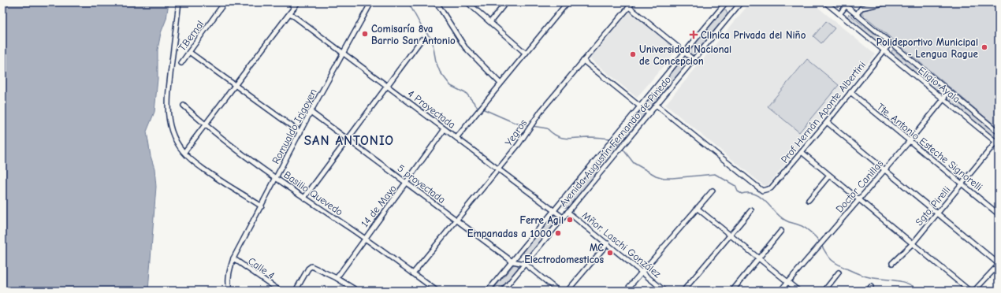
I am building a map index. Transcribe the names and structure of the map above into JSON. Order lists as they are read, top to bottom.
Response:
{
  "streets": {
    "street": [
      "T.Bernal",
      "Eligio Ayala",
      "4 Proyectada",
      "Prof Hernán Aponte Albertini",
      "Romualdo Irigoyen",
      "Yegros",
      "Avenida Augustín Fernando de Pinedo",
      "Tte. Antonio Esteche Signorelli",
      "5 proyectada",
      "Doctor Canillas",
      "Basilio Quevedo",
      "14 de Mayo",
      "Sgto. Pirelli",
      "Mñor. Laschi González",
      "Calle 4"
    ]
  },
  "crossings": [
    ["Eligio Ayala", "Prof Hernán Aponte Albertini"],
    ["Eligio Ayala", "Doctor Canillas"],
    ["Eligio Ayala", "Sgto. Pirelli"],
    ["4 Proyectada", "Romualdo Irigoyen"],
    ["4 Proyectada", "Yegros"],
    ["4 Proyectada", "Avenida Augustín Fernando de Pinedo"],
    ["4 Proyectada", "14 de Mayo"],
    ["Prof Hernán Aponte Albertini", "Avenida Augustín Fernando de Pinedo"],
    ["Prof Hernán Aponte Albertini", "Tte. Antonio Esteche Signorelli"],
    ["Romualdo Irigoyen", "5 proyectada"],
    ["Romualdo Irigoyen", "Basilio Quevedo"],
    ["Romualdo Irigoyen", "Calle 4"],
    ["Yegros", "5 proyectada"],
    ["Yegros", "Basilio Quevedo"],
    ["Avenida Augustín Fernando de Pinedo", "5 proyectada"],
    ["Avenida Augustín Fernando de Pinedo", "Mñor. Laschi González"],
    ["Tte. Antonio Esteche Signorelli", "Doctor Canillas"],
    ["Tte. Antonio Esteche Signorelli", "Sgto. Pirelli"],
    ["5 proyectada", "14 de Mayo"],
    ["Basilio Quevedo", "14 de Mayo"]
  ],
  "districts": ["SAN ANTONIO"],
  "places": {
    "other": [
      "Comisaría 8va Barrio San Antonio",
      "Polideportivo Municipal - Lengua Rague",
      "Universidad Nacional de Concepcion",
      "Ferre Agil",
      "Empanadas a 1000",
      "MC Electrodomesticos"
    ],
    "health": ["Clinica Privada del Niño"]
  }
}
